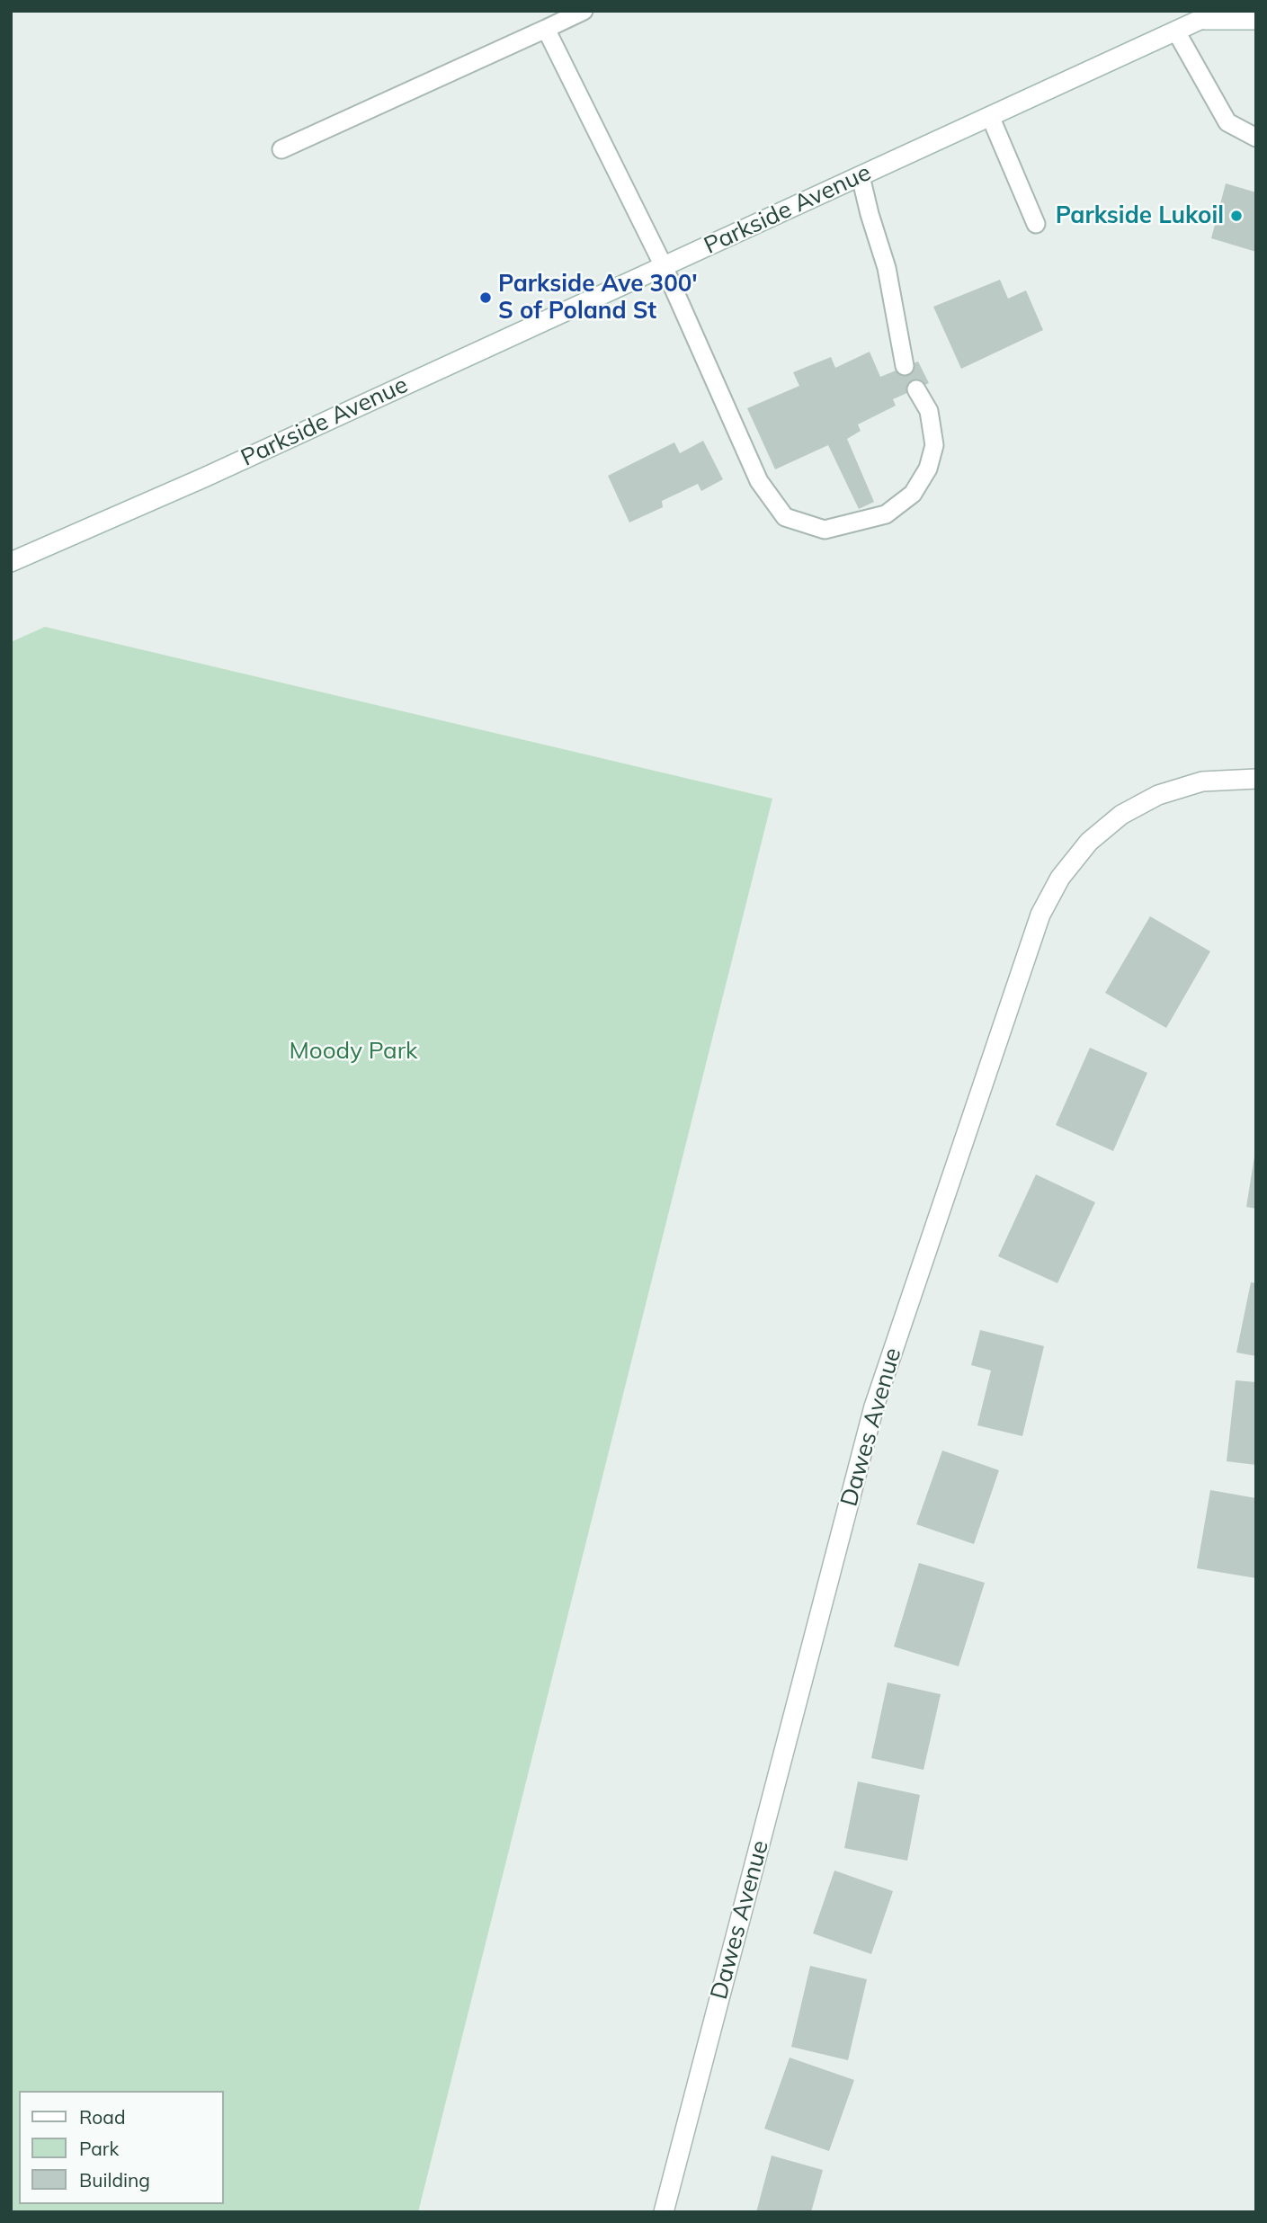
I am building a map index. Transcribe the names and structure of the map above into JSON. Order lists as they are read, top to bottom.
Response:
{
  "streets": {
    "street": ["Parkside Avenue", "Dawes Avenue"]
  },
  "parks": ["Moody Park"],
  "places": ["Parkside Lukoil", "Parkside Ave 300' S of Poland St"],
  "legend": ["Road", "Park", "Building"]
}
